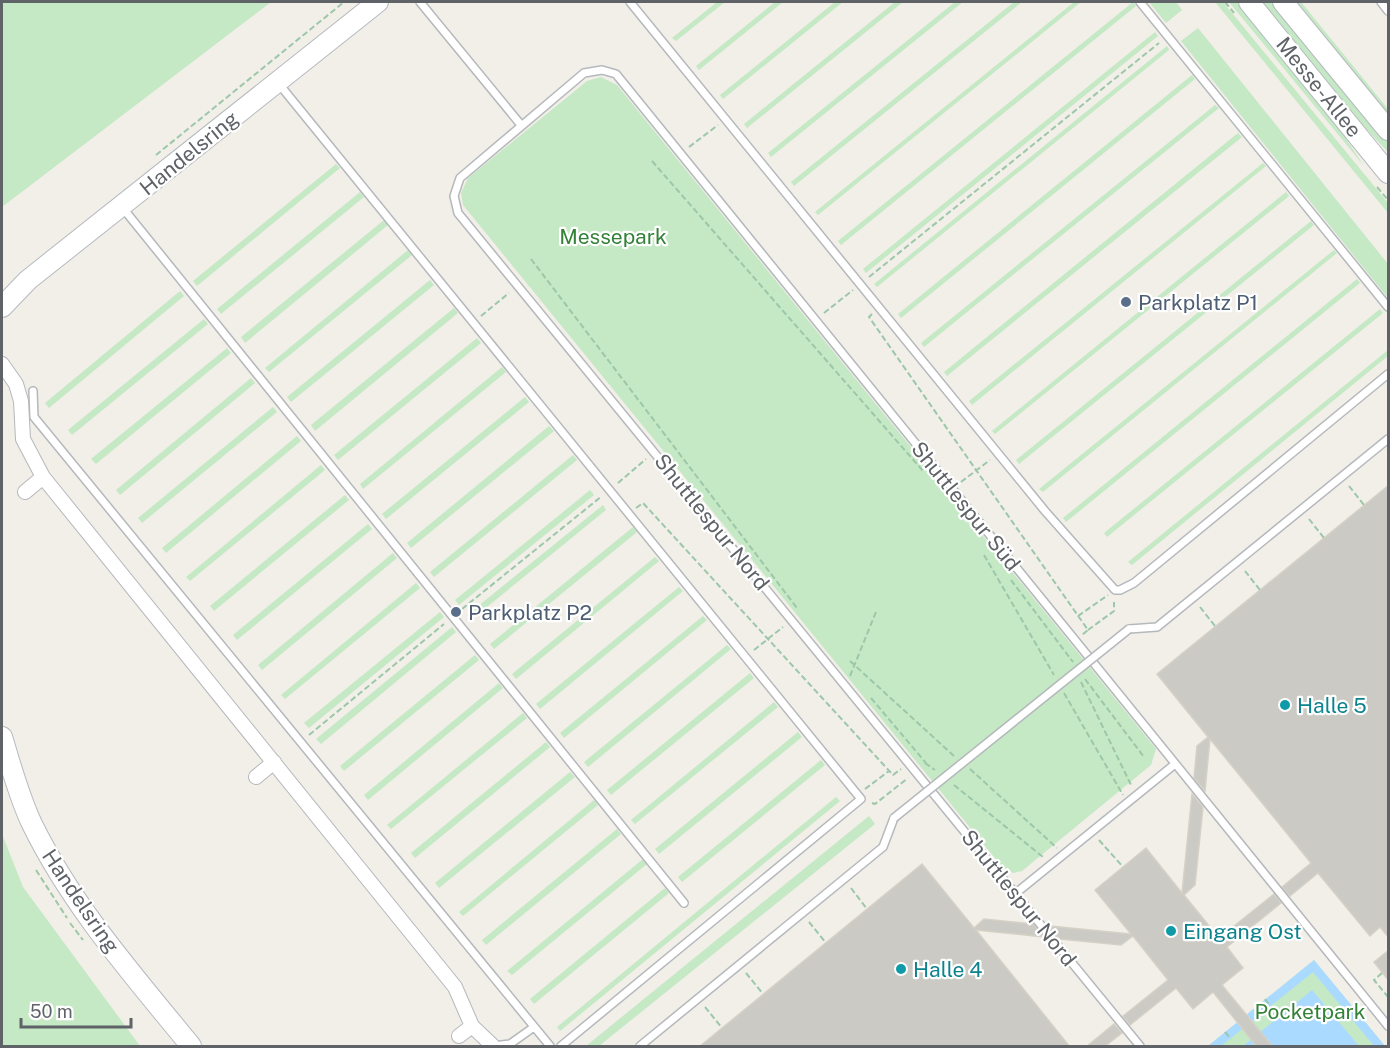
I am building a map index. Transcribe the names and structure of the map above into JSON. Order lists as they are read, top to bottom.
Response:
{
  "streets": {
    "main road": ["Messe-Allee", "Handelsring"],
    "lane": ["Shuttlespur Süd", "Shuttlespur Nord"]
  },
  "crossings": [
    ["Shuttlespur Süd", "Shuttlespur Nord"]
  ],
  "parks": ["Messepark", "Pocketpark"],
  "places": [
    "Parkplatz P1",
    "Parkplatz P2",
    "Halle 5",
    "Eingang Ost",
    "Halle 4"
  ],
  "scale_bar": "50 m"
}
